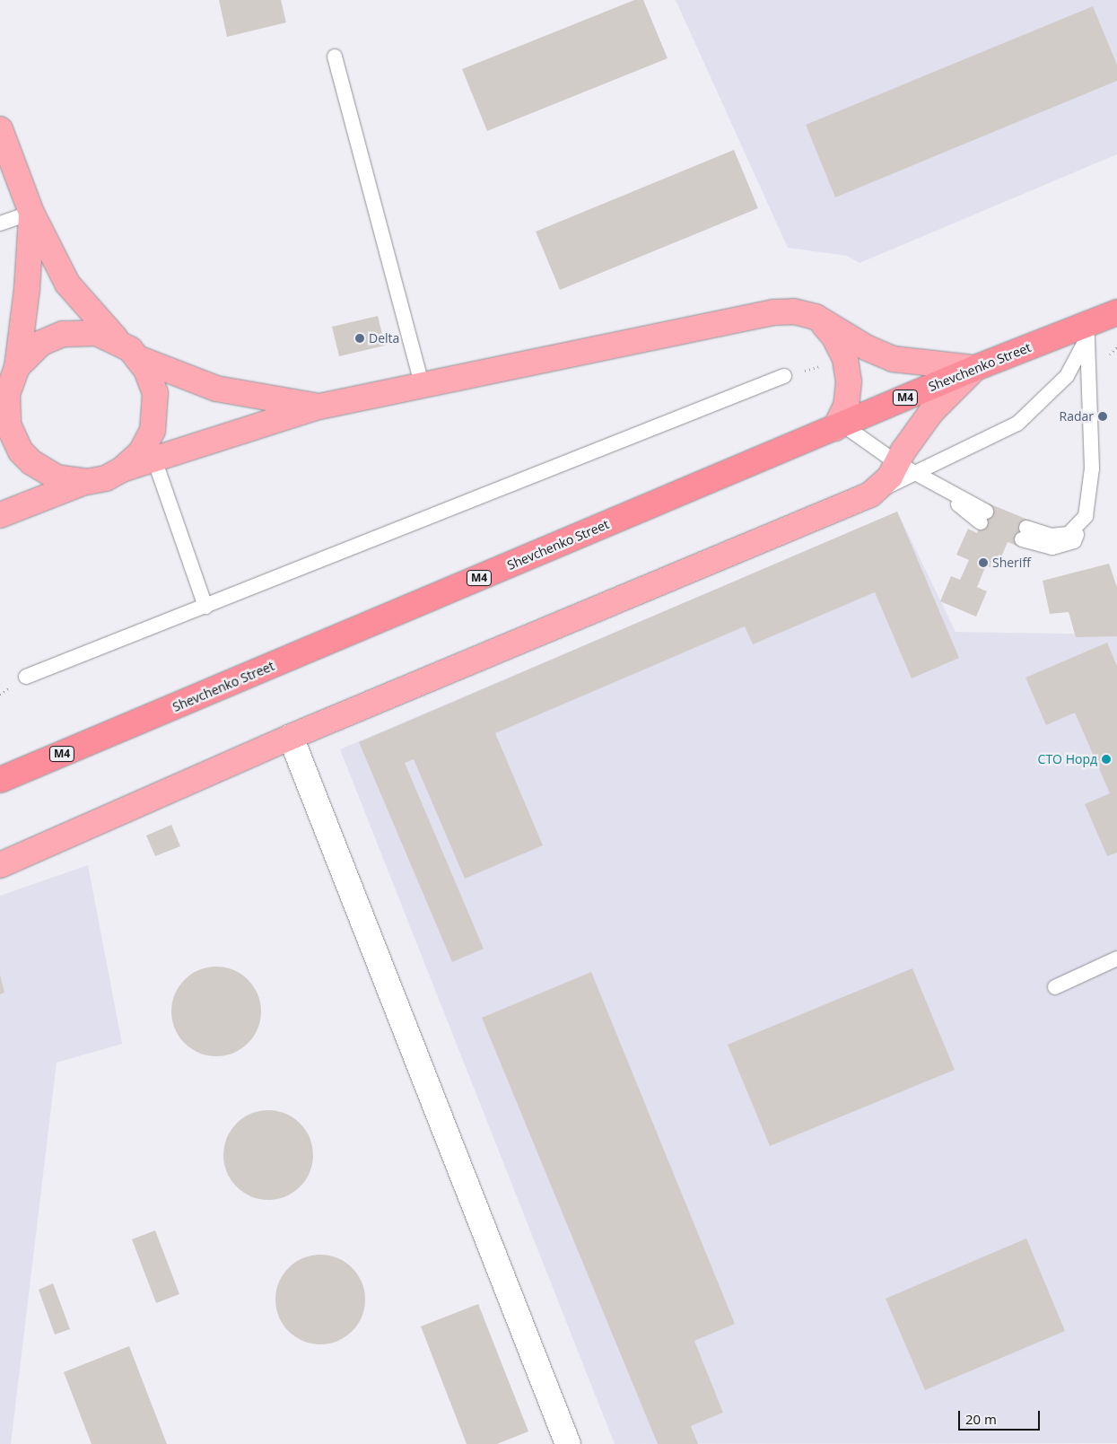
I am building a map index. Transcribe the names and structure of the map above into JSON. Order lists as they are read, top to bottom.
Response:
{
  "streets": {
    "highway": ["Shevchenko Street", "M4"]
  },
  "places": [
    "Delta",
    "Radar",
    "Sheriff",
    "СТО Норд"
  ],
  "scale_bar": "20 m"
}
